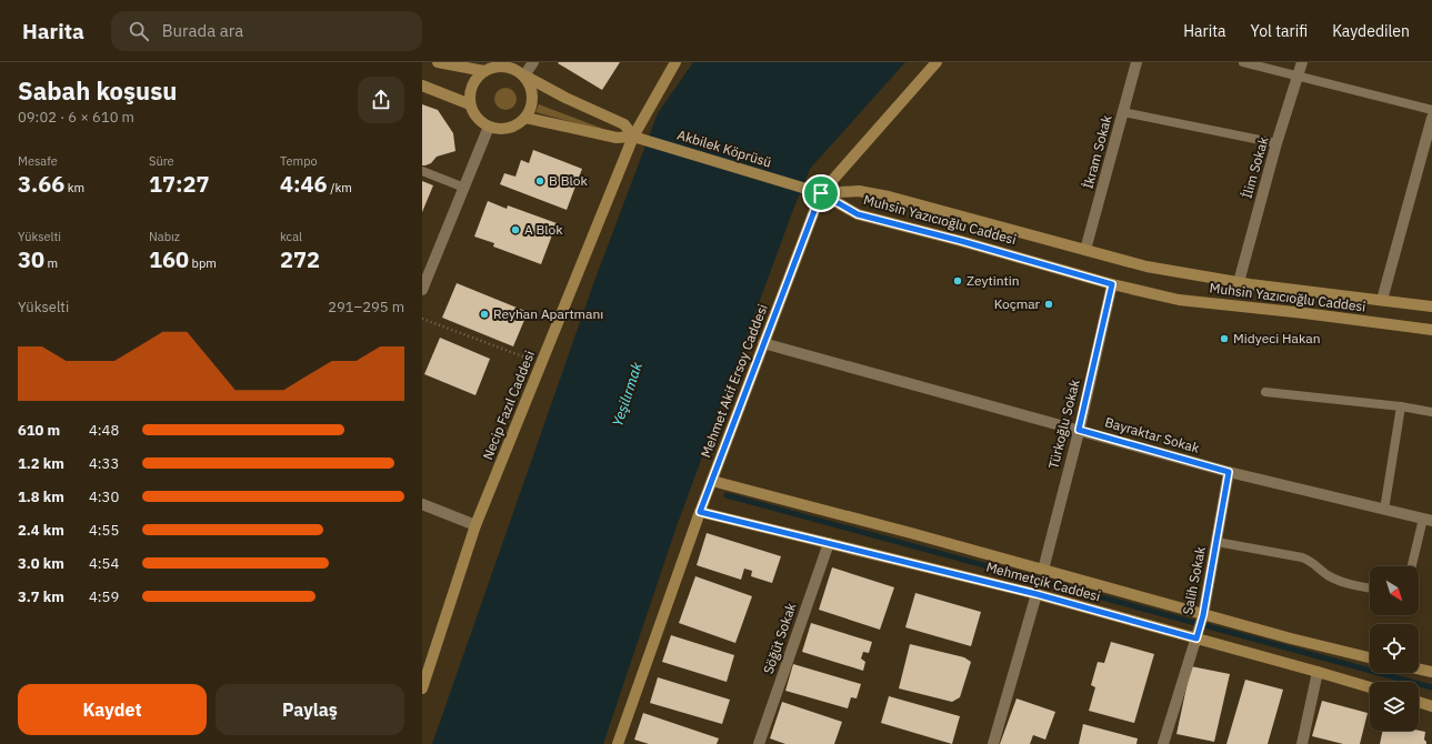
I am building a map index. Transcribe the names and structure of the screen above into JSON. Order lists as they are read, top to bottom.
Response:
{
  "streets": {
    "street": [
      "Akbilek Köprüsü",
      "İkram Sokak",
      "İlim Sokak",
      "Muhsin Yazıcıoğlu Caddesi",
      "Mehmet Akif Ersoy Caddesi",
      "Necip Fazıl Caddesi",
      "Türkoğlu Sokak",
      "Bayraktar Sokak",
      "Salih Sokak",
      "Mehmetçik Caddesi",
      "Söğüt Sokak"
    ]
  },
  "crossings": [
    ["Akbilek Köprüsü", "Muhsin Yazıcıoğlu Caddesi"],
    ["Akbilek Köprüsü", "Mehmet Akif Ersoy Caddesi"],
    ["Akbilek Köprüsü", "Necip Fazıl Caddesi"],
    ["İkram Sokak", "Muhsin Yazıcıoğlu Caddesi"],
    ["İlim Sokak", "Muhsin Yazıcıoğlu Caddesi"],
    ["Muhsin Yazıcıoğlu Caddesi", "Mehmet Akif Ersoy Caddesi"],
    ["Muhsin Yazıcıoğlu Caddesi", "Türkoğlu Sokak"],
    ["Mehmet Akif Ersoy Caddesi", "Bayraktar Sokak"],
    ["Mehmet Akif Ersoy Caddesi", "Mehmetçik Caddesi"],
    ["Türkoğlu Sokak", "Bayraktar Sokak"],
    ["Türkoğlu Sokak", "Mehmetçik Caddesi"],
    ["Bayraktar Sokak", "Salih Sokak"],
    ["Salih Sokak", "Mehmetçik Caddesi"],
    ["Mehmetçik Caddesi", "Söğüt Sokak"]
  ],
  "water": ["Yeşilırmak"],
  "places": [
    "B Blok",
    "A Blok",
    "Zeytintin",
    "Koçmar",
    "Reyhan Apartmanı",
    "Midyeci Hakan"
  ],
  "north": "bottom right",
  "page": {
    "header": "Harita",
    "search": "Burada ara",
    "nav": ["Harita", "Yol tarifi", "Kaydedilen"],
    "heading": ["Sabah koşusu", "09:02 · 6 × 610 m"],
    "stats": [
      ["Mesafe", "3.66 km"],
      ["Süre", "17:27"],
      ["Tempo", "4:46 /km"],
      ["Yükselti", "30 m"],
      ["Nabız", "160 bpm"],
      ["kcal", "272"]
    ],
    "chart": ["Yükselti", "291–295 m"],
    "list": [
      {
        "name": "610 m",
        "note": "4:48"
      },
      {
        "name": "1.2 km",
        "note": "4:33"
      },
      {
        "name": "1.8 km",
        "note": "4:30"
      },
      {
        "name": "2.4 km",
        "note": "4:55"
      },
      {
        "name": "3.0 km",
        "note": "4:54"
      },
      {
        "name": "3.7 km",
        "note": "4:59"
      }
    ],
    "buttons": ["Kaydet", "Paylaş"]
  }
}
